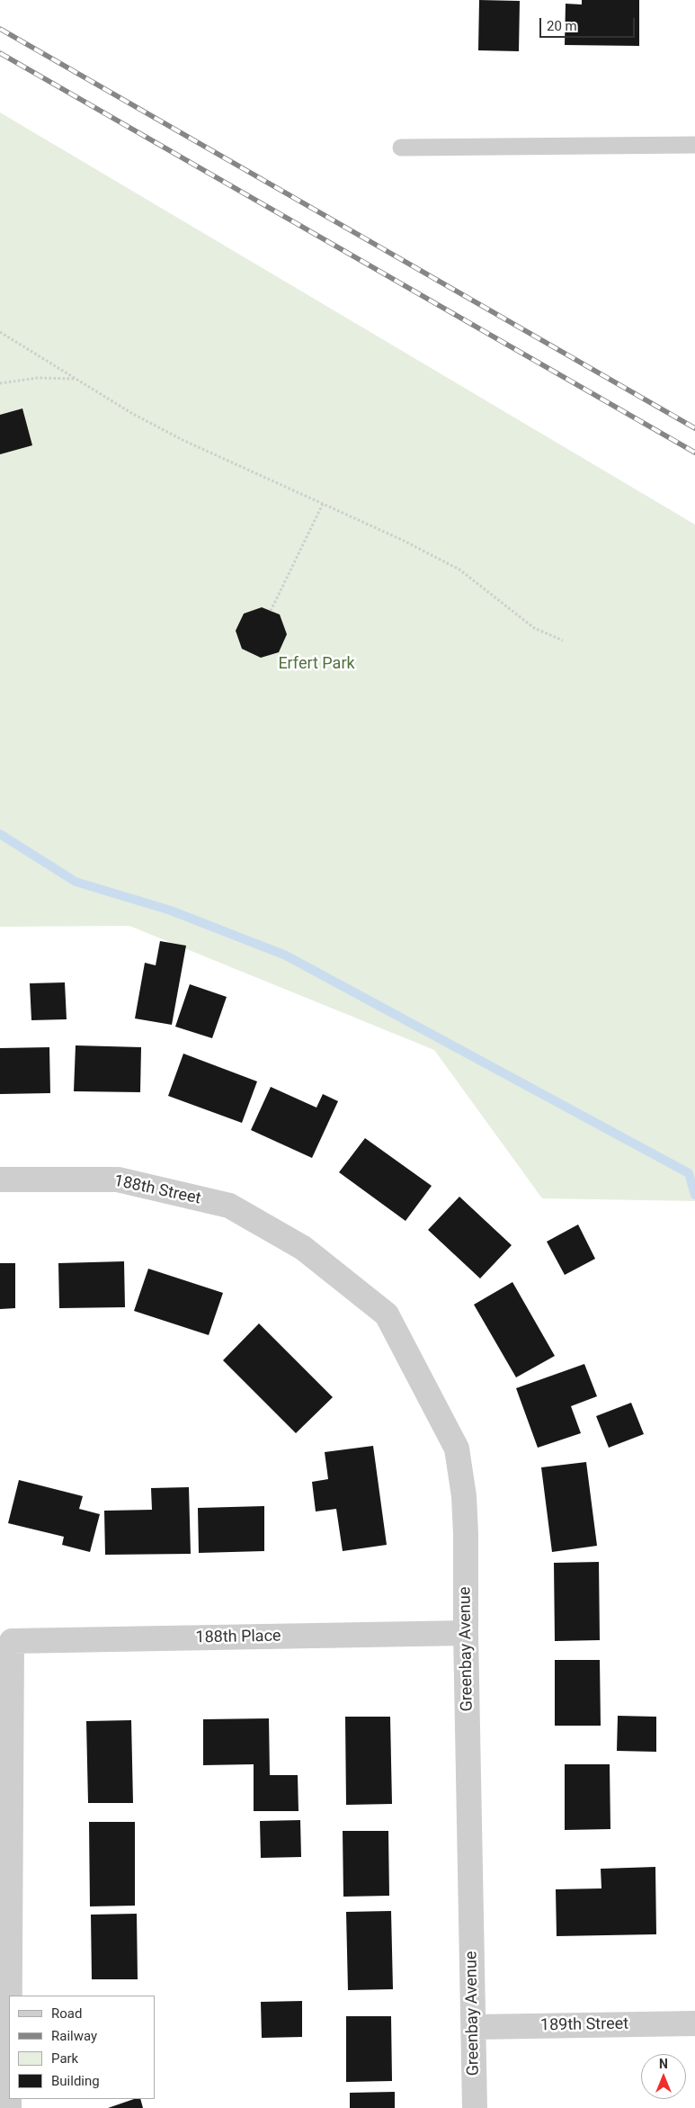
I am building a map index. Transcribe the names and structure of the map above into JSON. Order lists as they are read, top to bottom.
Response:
{
  "streets": {
    "street": [
      "188th Street",
      "188th Place",
      "Greenbay Avenue",
      "189th Street"
    ]
  },
  "crossings": [
    ["188th Street", "Greenbay Avenue"],
    ["188th Place", "Greenbay Avenue"],
    ["Greenbay Avenue", "189th Street"]
  ],
  "parks": ["Erfert Park"],
  "legend": [
    "Road",
    "Railway",
    "Park",
    "Building"
  ],
  "scale_bar": "20 m",
  "north": "top"
}
